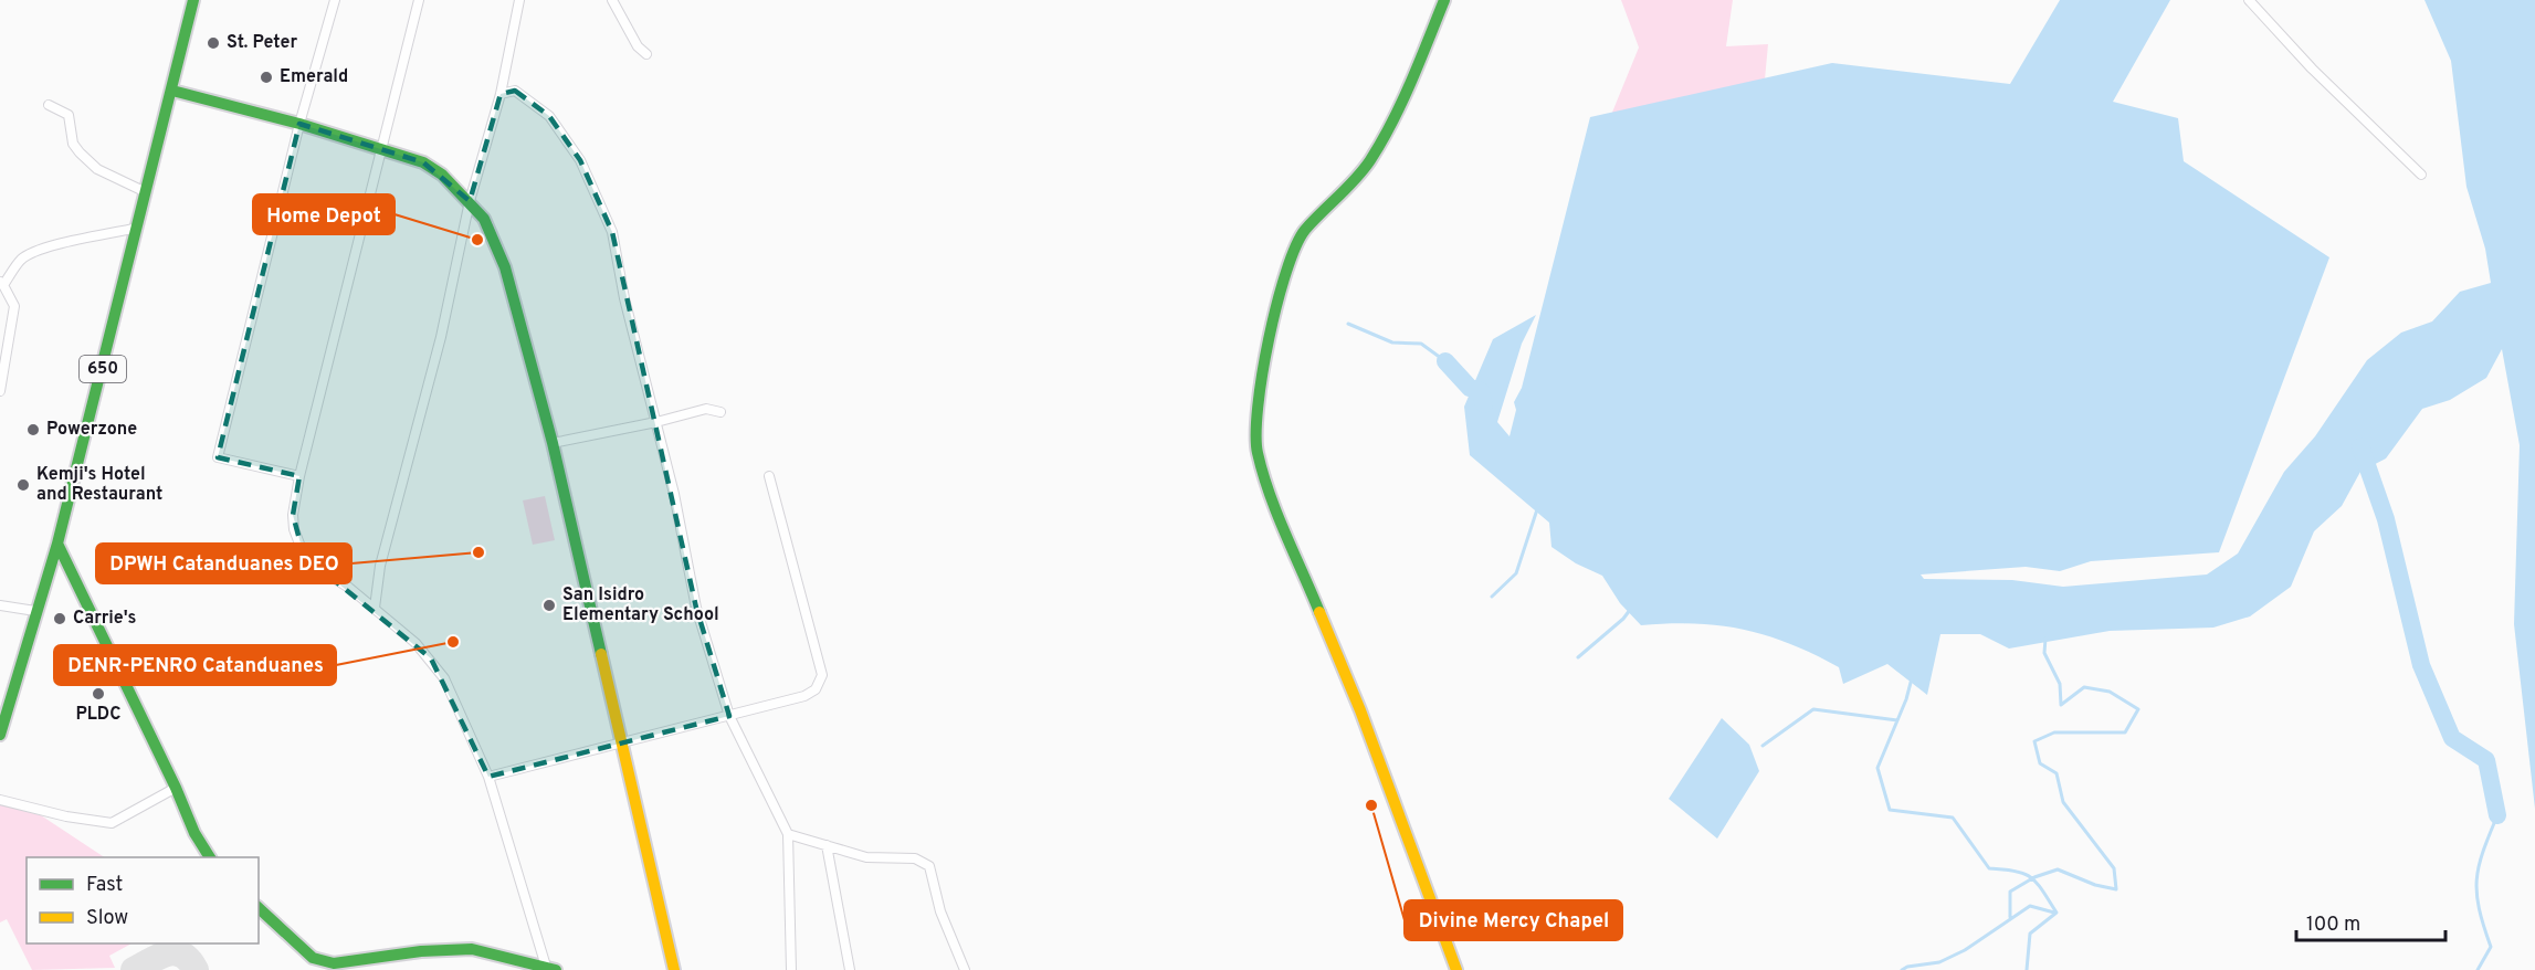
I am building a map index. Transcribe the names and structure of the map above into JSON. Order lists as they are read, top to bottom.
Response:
{
  "streets": {
    "street": ["650"]
  },
  "places": [
    "St. Peter",
    "Emerald",
    "Home Depot",
    "Powerzone",
    "Kemji's Hotel and Restaurant",
    "DPWH Catanduanes DEO",
    "San Isidro Elementary School",
    "Carrie's",
    "DENR-PENRO Catanduanes",
    "PLDC",
    "Divine Mercy Chapel"
  ],
  "legend": ["Fast", "Slow"],
  "scale_bar": "100 m"
}
